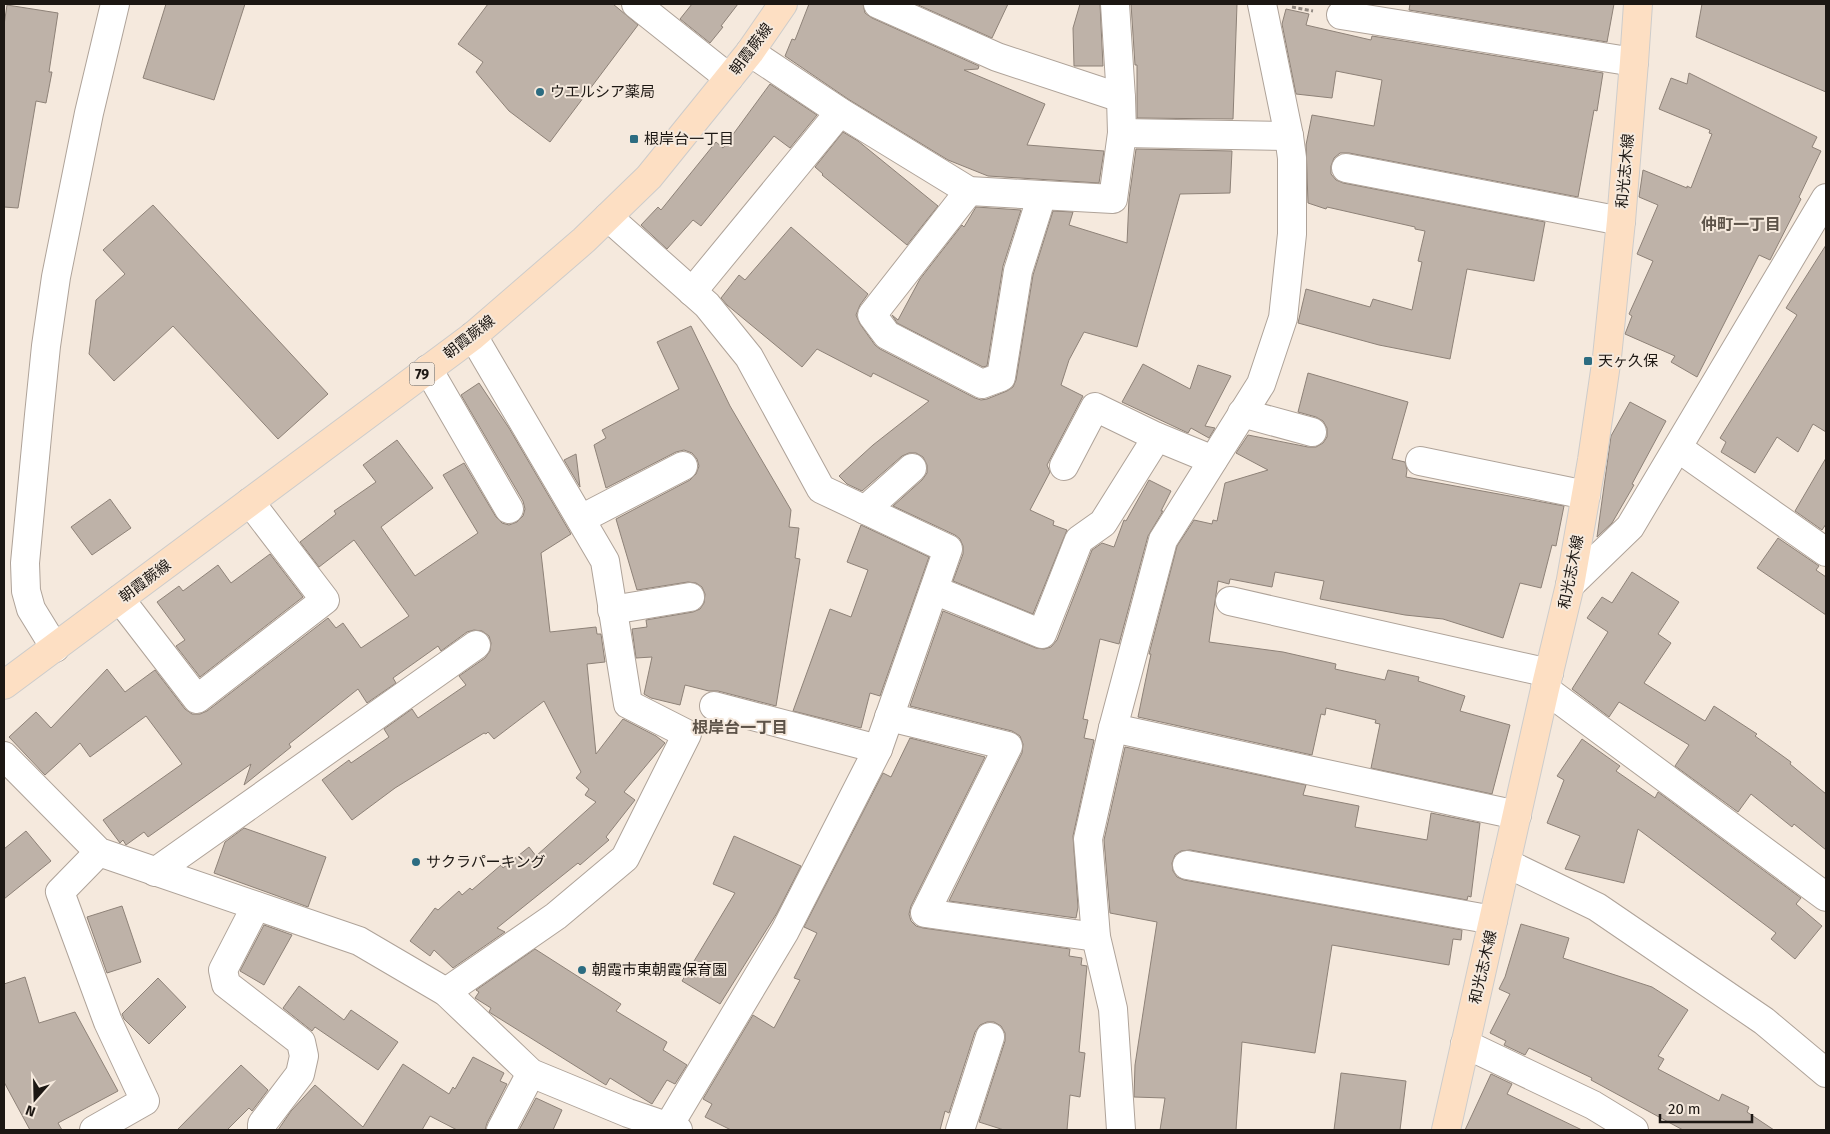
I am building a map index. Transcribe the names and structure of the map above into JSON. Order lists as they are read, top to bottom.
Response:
{
  "streets": {
    "main road": ["朝霞蕨線", "和光志木線", "79"]
  },
  "districts": ["仲町一丁目", "根岸台一丁目"],
  "places": {
    "other": ["ウエルシア薬局", "サクラパーキング", "朝霞市東朝霞保育園"],
    "transit": ["根岸台一丁目", "天ヶ久保"]
  },
  "scale_bar": "20 m",
  "north": "bottom"
}
